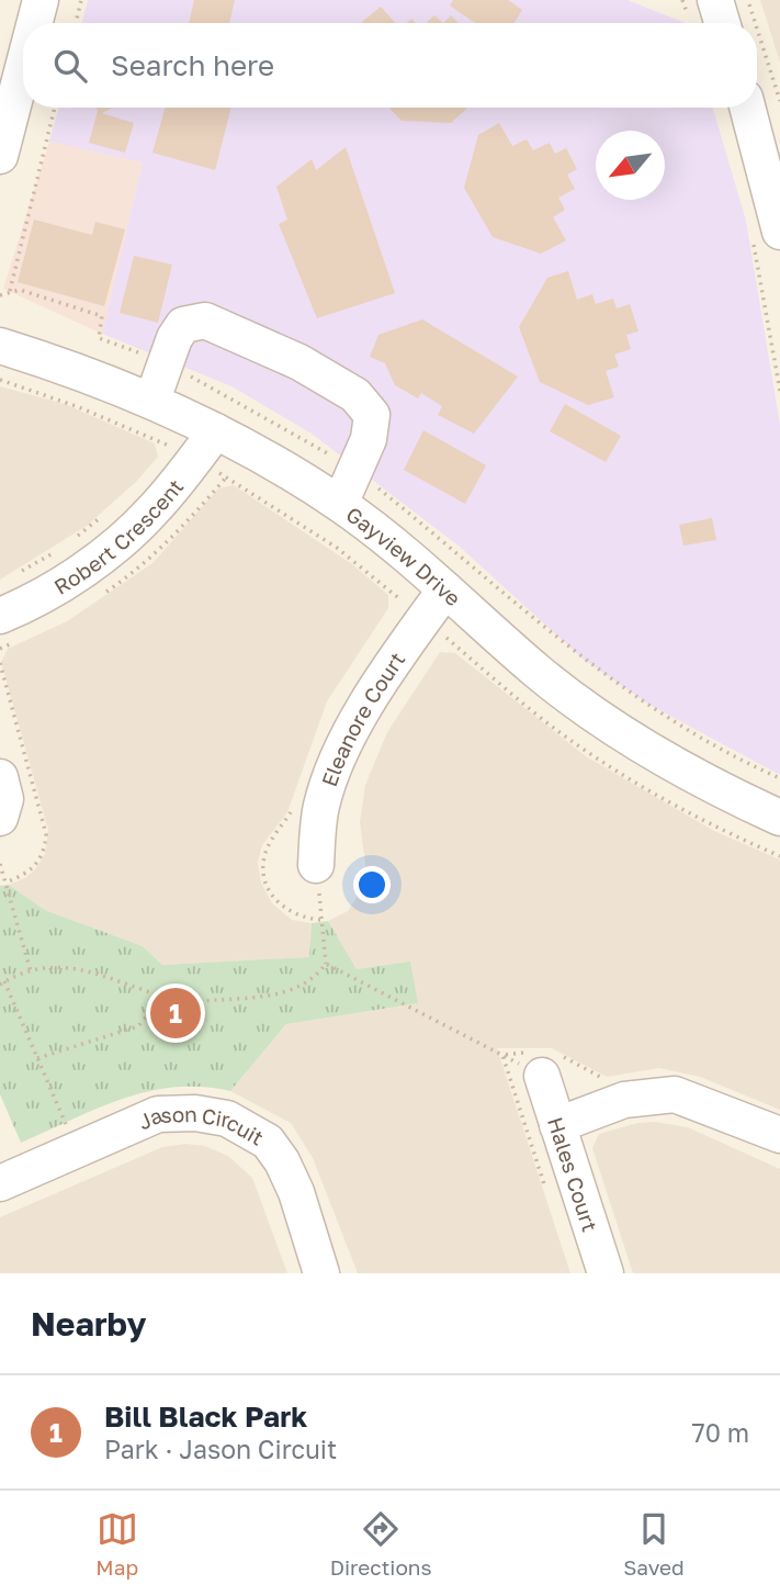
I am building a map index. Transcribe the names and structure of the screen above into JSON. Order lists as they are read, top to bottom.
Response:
{
  "streets": {
    "street": [
      "Robert Crescent",
      "Gayview Drive",
      "Eleanore Court",
      "Jason Circuit",
      "Hales Court"
    ]
  },
  "crossings": [
    ["Robert Crescent", "Gayview Drive"],
    ["Gayview Drive", "Eleanore Court"]
  ],
  "north": "bottom left",
  "page": {
    "search": "Search here",
    "pins": "1",
    "heading": "Nearby",
    "list": [
      {
        "mark": "1",
        "name": "Bill Black Park",
        "note": "Park · Jason Circuit",
        "value": "70 m"
      }
    ],
    "nav": ["Map", "Directions", "Saved"]
  }
}
